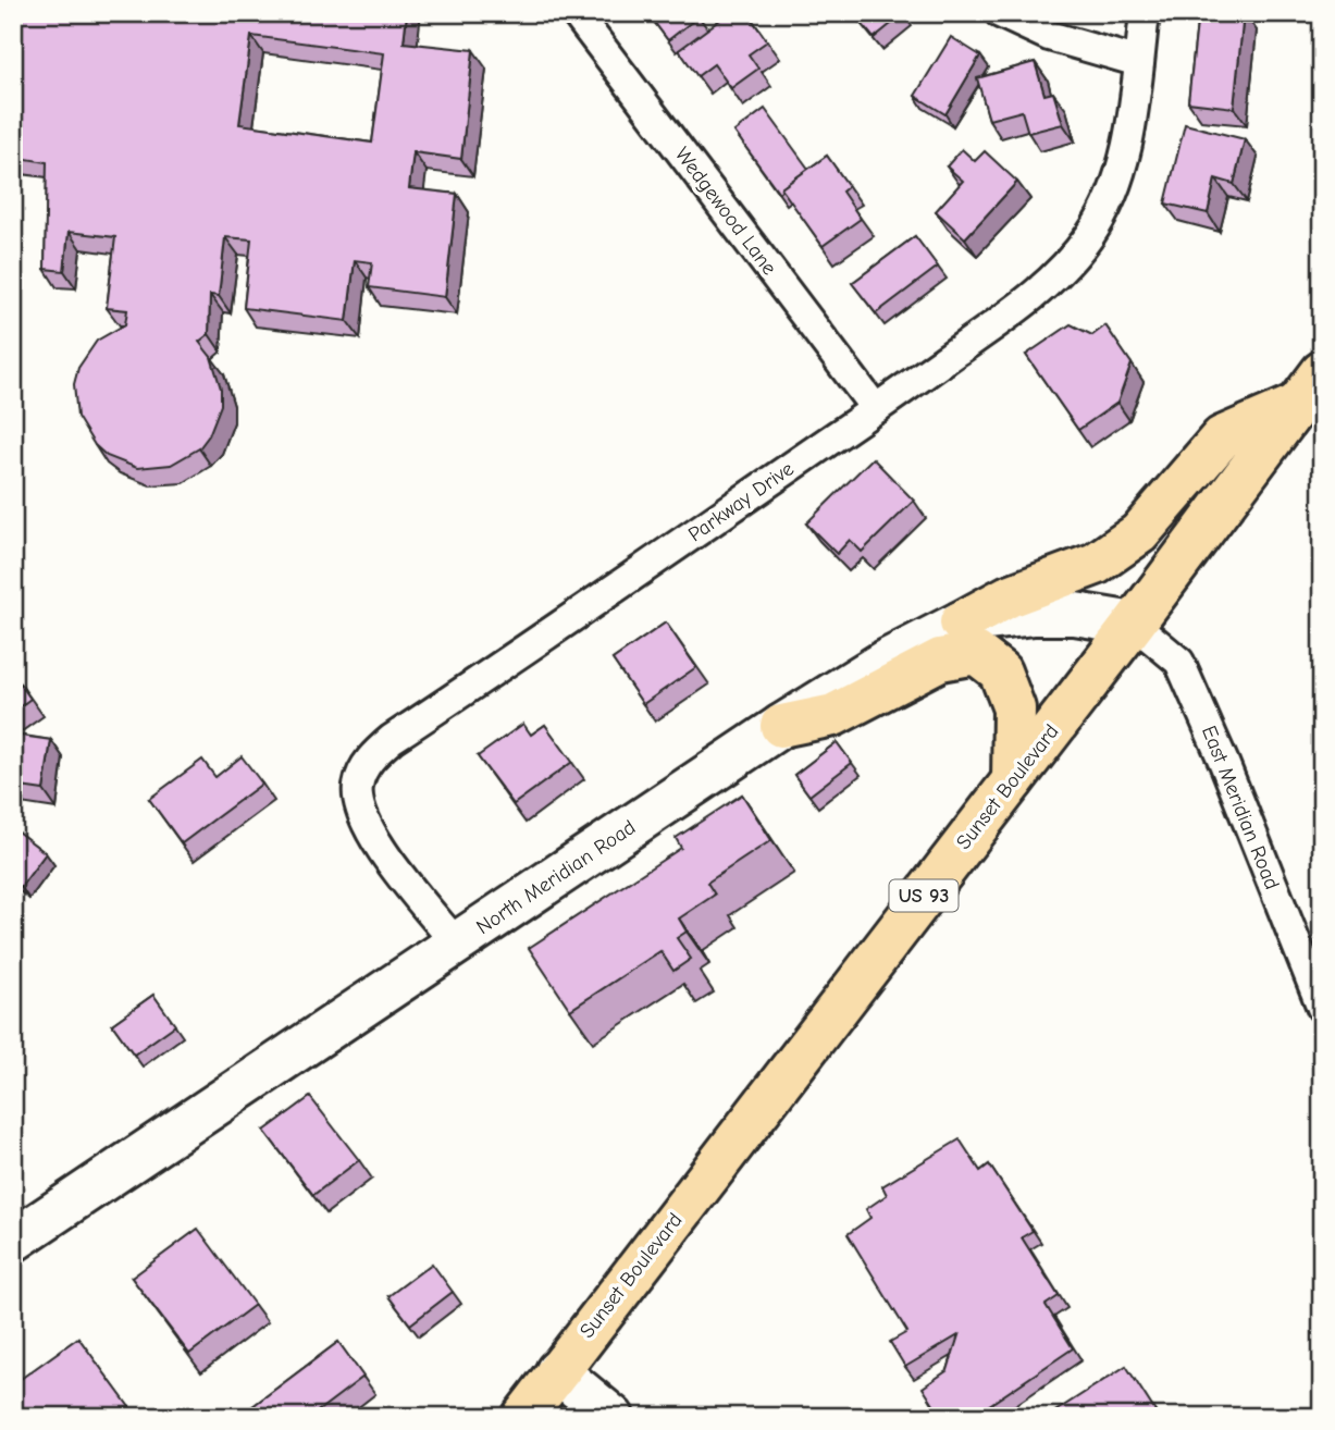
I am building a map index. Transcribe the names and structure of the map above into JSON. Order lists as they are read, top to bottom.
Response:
{
  "streets": {
    "main road": ["Sunset Boulevard", "North Meridian Road", "US 93"],
    "street": ["Wedgewood Lane", "Parkway Drive", "East Meridian Road"]
  },
  "crossings": [
    ["Wedgewood Lane", "Parkway Drive"],
    ["Parkway Drive", "North Meridian Road"],
    ["Sunset Boulevard", "East Meridian Road"],
    ["Sunset Boulevard", "North Meridian Road"],
    ["East Meridian Road", "North Meridian Road"]
  ]
}
